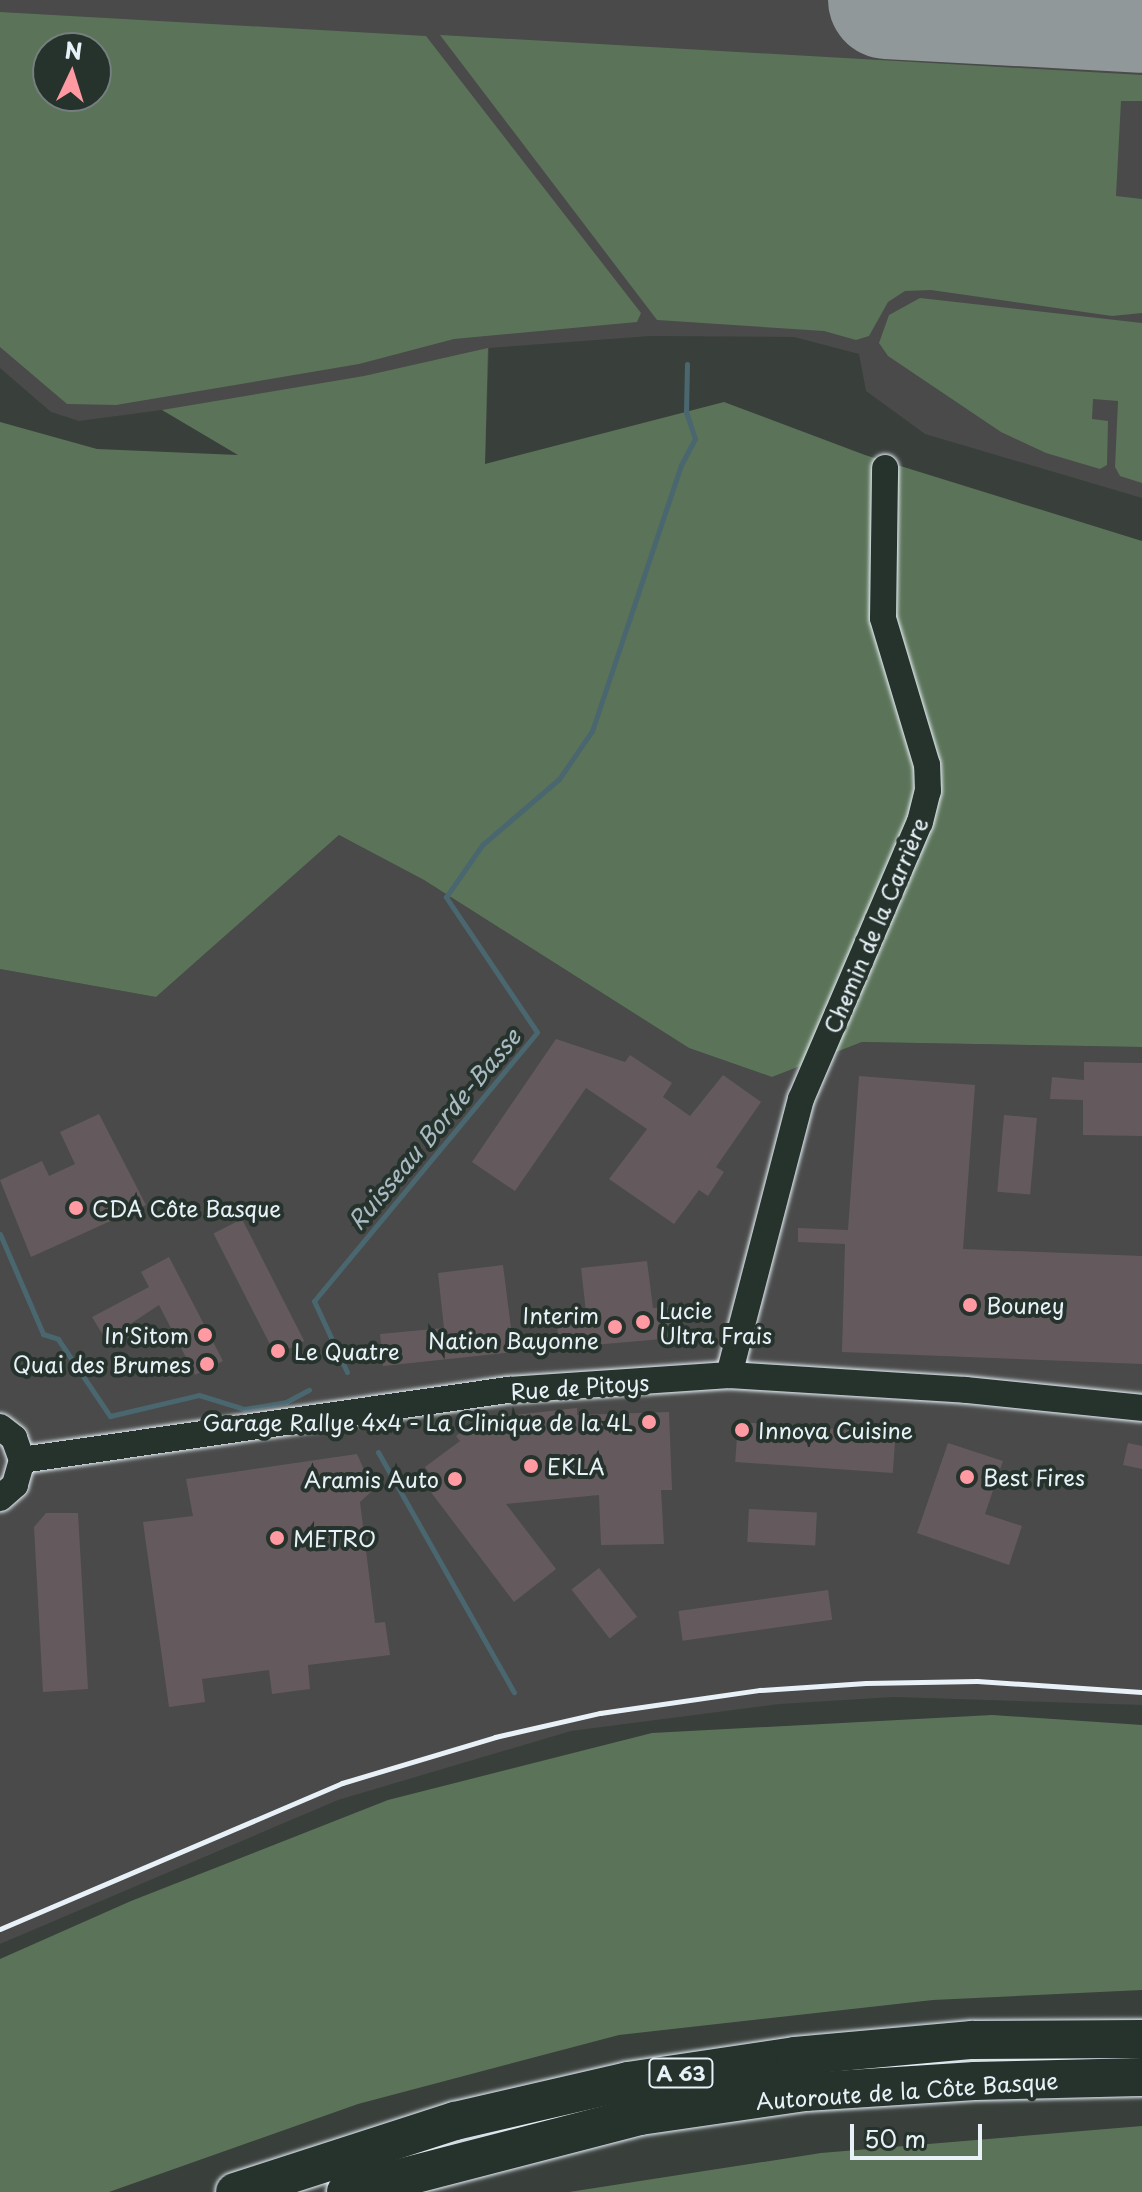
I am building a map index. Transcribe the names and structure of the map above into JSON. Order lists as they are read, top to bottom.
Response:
{
  "streets": {
    "highway": ["A 63", "Autoroute de la Côte Basque"],
    "street": ["Chemin de la Carrière", "Rue de Pitoys"]
  },
  "crossings": [
    ["Chemin de la Carrière", "Rue de Pitoys"]
  ],
  "water": ["Ruisseau Borde-Basse"],
  "places": [
    "CDA Côte Basque",
    "Bouney",
    "Lucie Ultra Frais",
    "Interim Nation Bayonne",
    "In'Sitom",
    "Le Quatre",
    "Quai des Brumes",
    "Garage Rallye 4x4 - La Clinique de la 4L",
    "Innova Cuisine",
    "EKLA",
    "Best Fires",
    "Aramis Auto",
    "METRO"
  ],
  "scale_bar": "50 m",
  "north": "top"
}
